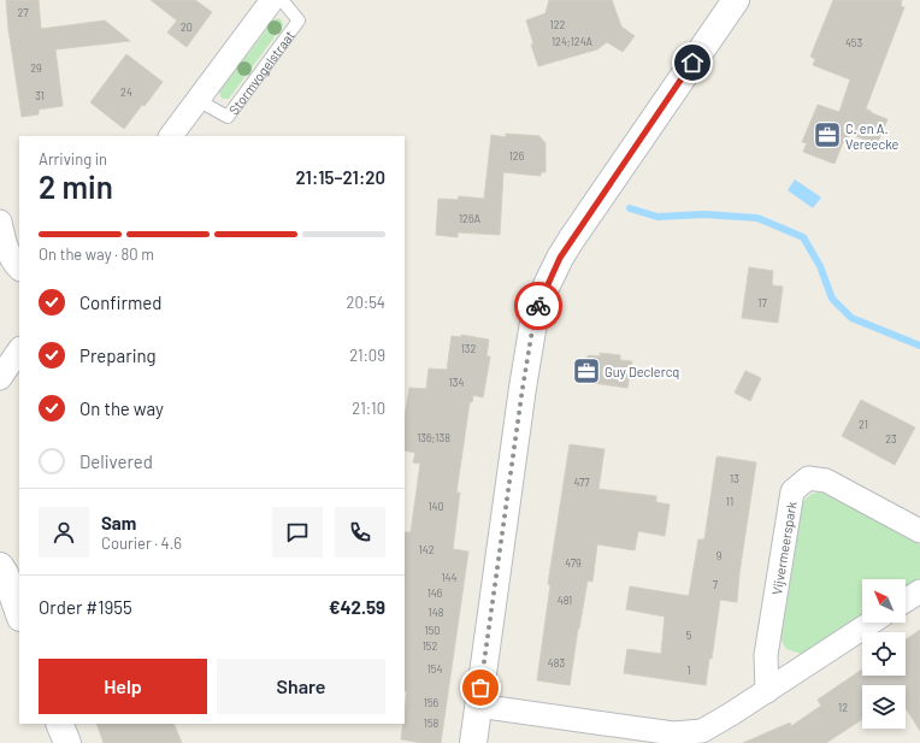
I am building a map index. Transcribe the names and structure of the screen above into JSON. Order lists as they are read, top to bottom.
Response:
{
  "streets": {
    "street": ["Vijvermeerspark"],
    "lane": ["Stormvogelstraat"]
  },
  "places": {
    "office": ["C. en A. Vereecke", "Guy Declercq"]
  },
  "house_numbers": [
    "27",
    "122",
    "20",
    "124;124A",
    "453",
    "29",
    "24",
    "31",
    "126",
    "126A",
    "17",
    "132",
    "134",
    "21",
    "136;138",
    "23",
    "13",
    "477",
    "11",
    "140",
    "142",
    "9",
    "479",
    "144",
    "7",
    "146",
    "481",
    "148",
    "150",
    "5",
    "152",
    "483",
    "154",
    "1",
    "156",
    "12",
    "158"
  ],
  "north": "top left",
  "page": {
    "heading": ["2 min", "Arriving in", "21:15–21:20"],
    "panel": [
      "Sam",
      "Courier · 4.6",
      "Order #1955",
      "€42.59"
    ],
    "bar": "On the way · 80 m",
    "list": [
      ["Confirmed", "20:54"],
      ["Preparing", "21:09"],
      ["On the way", "21:10"],
      "Delivered"
    ],
    "buttons": ["Help", "Share"]
  }
}
